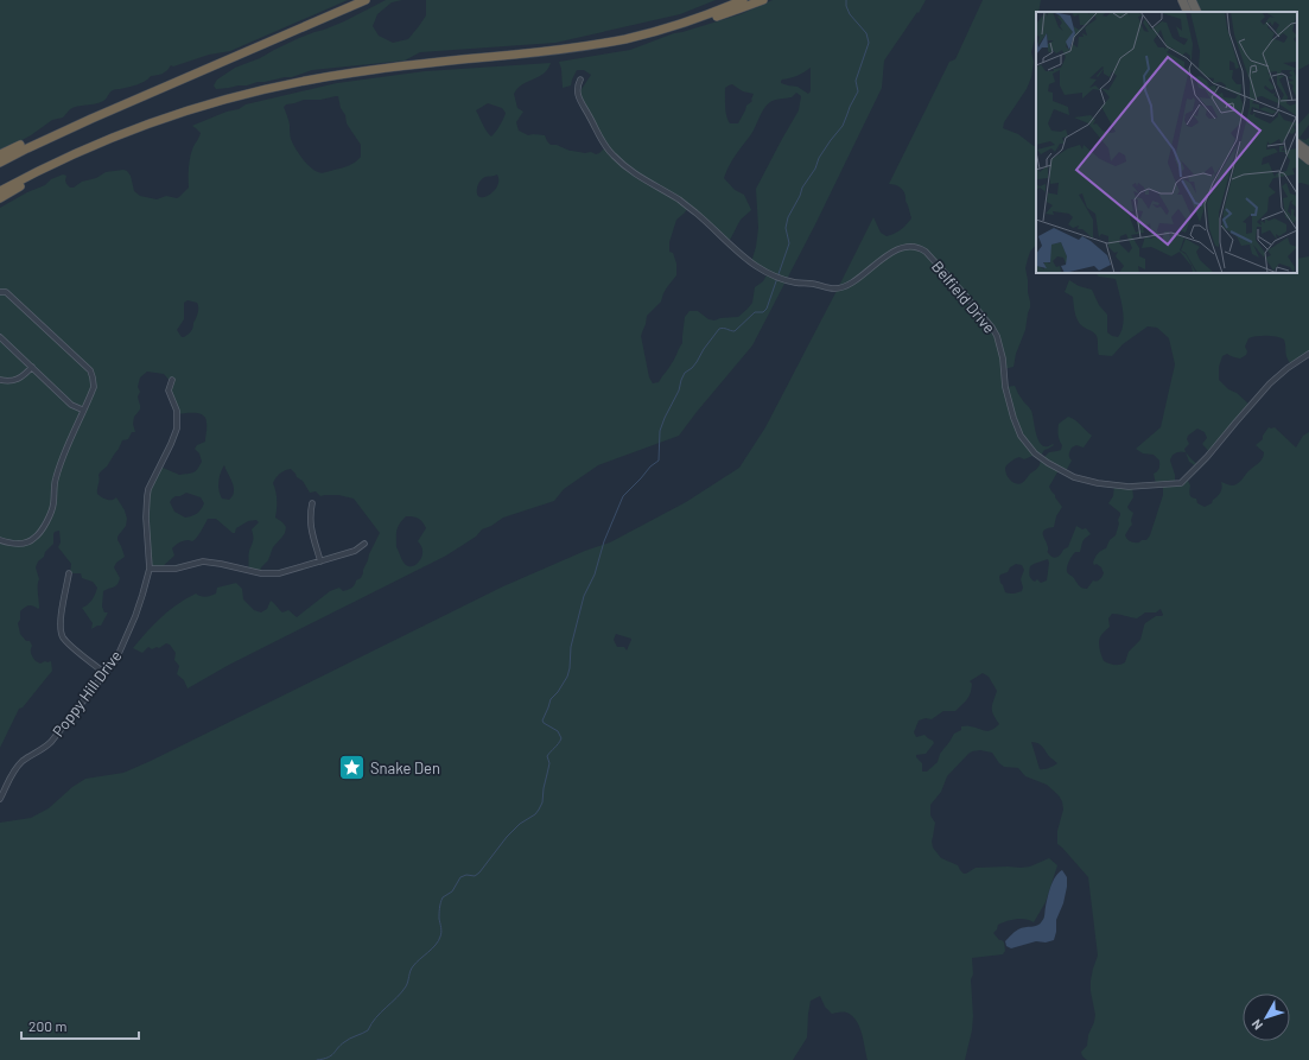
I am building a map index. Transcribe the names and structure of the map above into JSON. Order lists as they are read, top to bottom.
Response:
{
  "streets": {
    "street": ["Belfield Drive", "Poppy Hill Drive"]
  },
  "places": {
    "place": ["Snake Den"]
  },
  "scale_bar": "200 m",
  "north": "bottom left"
}
